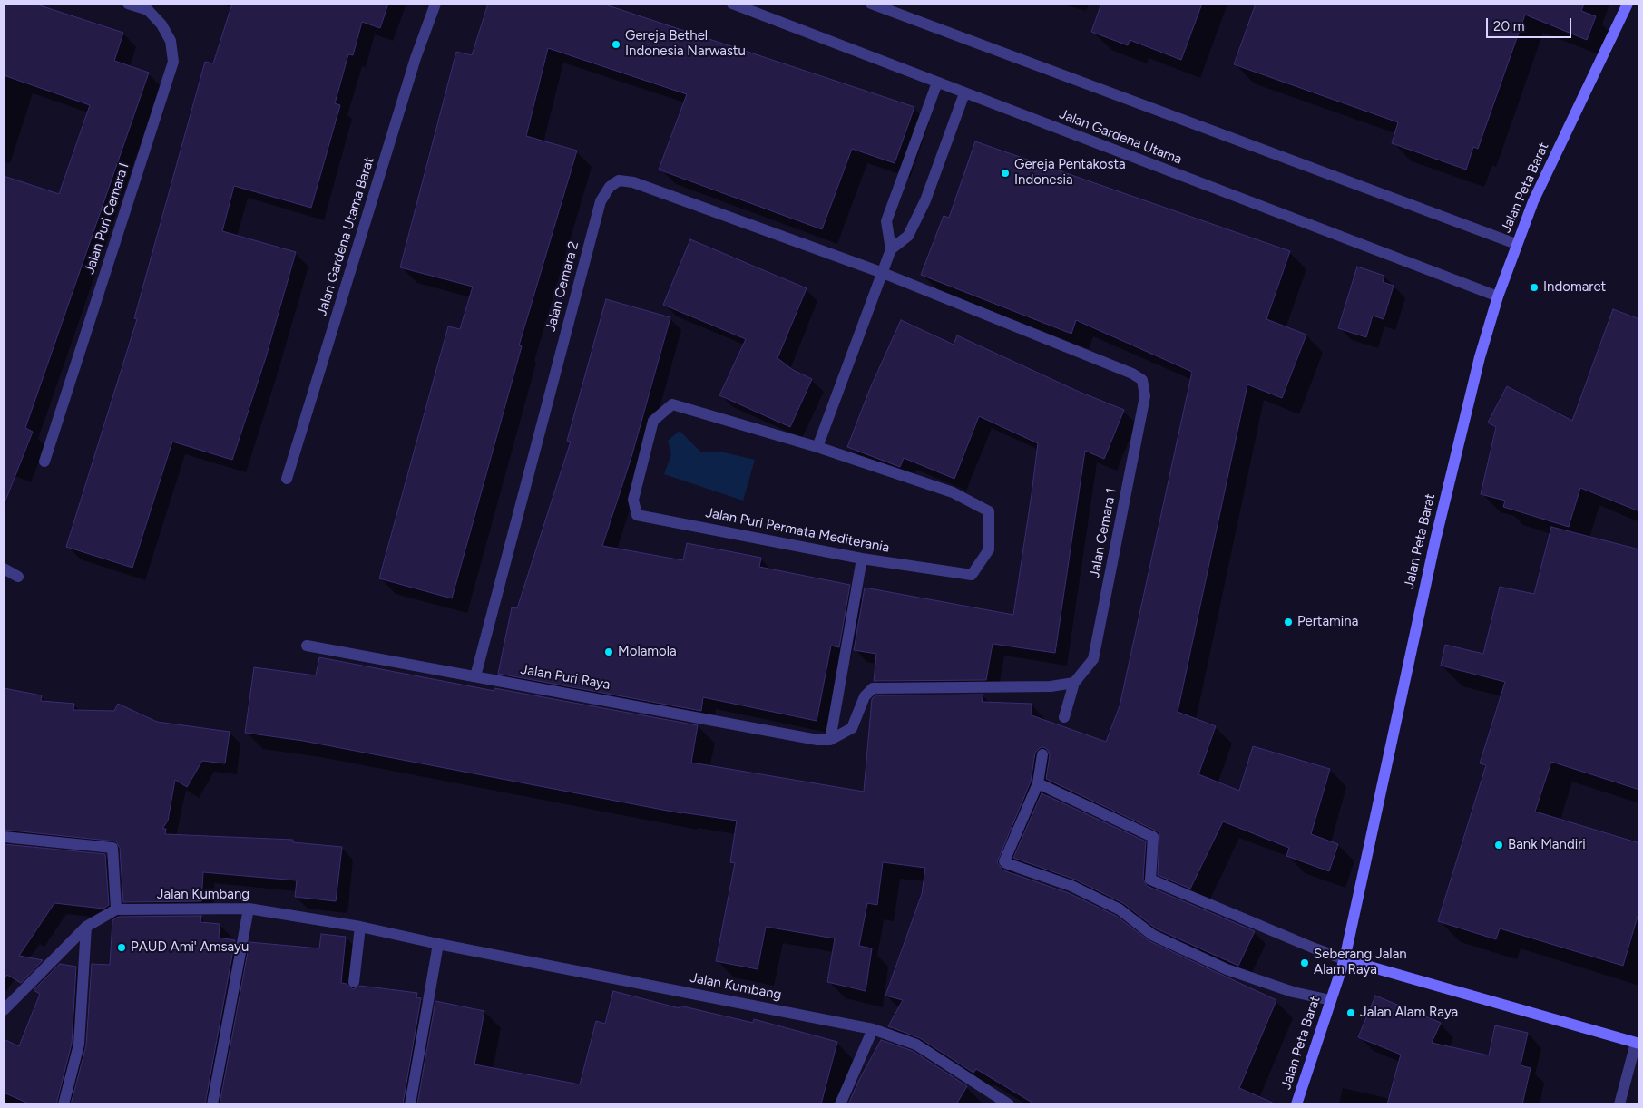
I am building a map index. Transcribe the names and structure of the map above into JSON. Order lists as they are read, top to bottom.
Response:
{
  "streets": {
    "main road": ["Jalan Peta Barat"],
    "street": [
      "Jalan Gardena Utama",
      "Jalan Puri Cemara I",
      "Jalan Gardena Utama Barat",
      "Jalan Cemara 2",
      "Jalan Puri Permata Mediterania",
      "Jalan Cemara 1",
      "Jalan Puri Raya",
      "Jalan Kumbang"
    ]
  },
  "crossings": [
    ["Jalan Gardena Utama", "Jalan Peta Barat"],
    ["Jalan Cemara 2", "Jalan Cemara 1"],
    ["Jalan Cemara 2", "Jalan Puri Raya"]
  ],
  "places": [
    "Gereja Bethel Indonesia Narwastu",
    "Gereja Pentakosta Indonesia",
    "Indomaret",
    "Pertamina",
    "Molamola",
    "Bank Mandiri",
    "PAUD Ami' Amsayu",
    "Seberang Jalan Alam Raya",
    "Jalan Alam Raya"
  ],
  "scale_bar": "20 m"
}
